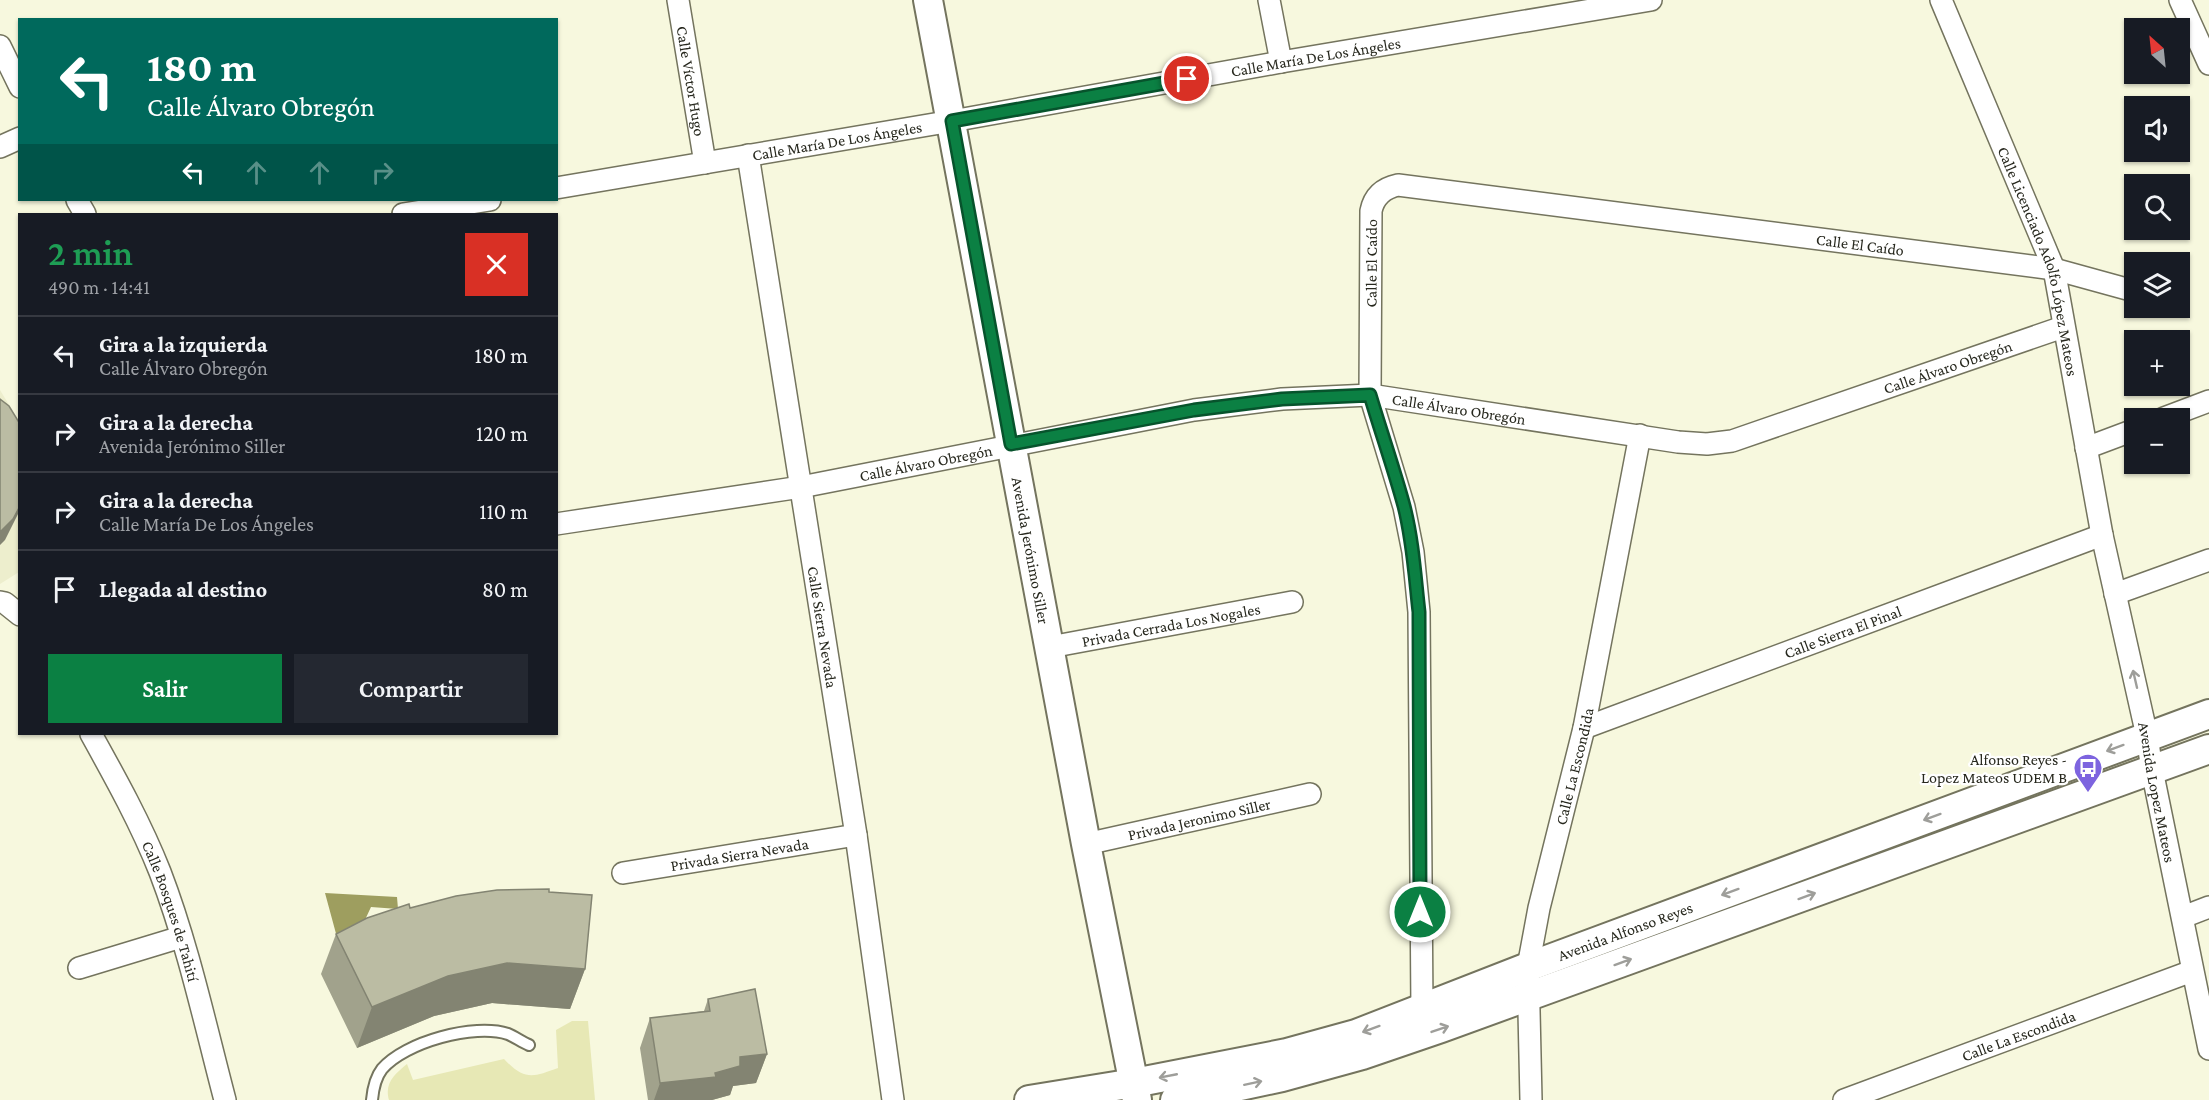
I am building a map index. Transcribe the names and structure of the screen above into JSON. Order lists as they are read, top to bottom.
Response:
{
  "streets": {
    "main road": ["Avenida Jerónimo Siller", "Avenida Alfonso Reyes"],
    "street": [
      "Calle María De Los Ángeles",
      "Calle Víctor Hugo",
      "Calle El Caído",
      "Calle Licenciado Adolfo López Mateos",
      "Calle Álvaro Obregón",
      "Privada Cerrada Los Nogales",
      "Calle Sierra Nevada",
      "Calle Sierra El Pinal",
      "Calle La Escondida",
      "Avenida Lopez Mateos",
      "Privada Jeronimo Siller",
      "Privada Sierra Nevada",
      "Calle Bosques de Tahití"
    ]
  },
  "crossings": [
    ["Calle María De Los Ángeles", "Calle Víctor Hugo"],
    ["Calle María De Los Ángeles", "Avenida Jerónimo Siller"],
    ["Calle María De Los Ángeles", "Calle Sierra Nevada"],
    ["Calle El Caído", "Calle Licenciado Adolfo López Mateos"],
    ["Calle El Caído", "Calle Álvaro Obregón"],
    ["Calle El Caído", "Avenida Alfonso Reyes"],
    ["Calle Licenciado Adolfo López Mateos", "Calle Álvaro Obregón"],
    ["Calle Licenciado Adolfo López Mateos", "Calle Sierra El Pinal"],
    ["Calle Licenciado Adolfo López Mateos", "Avenida Lopez Mateos"],
    ["Calle Álvaro Obregón", "Avenida Jerónimo Siller"],
    ["Calle Álvaro Obregón", "Calle Sierra Nevada"],
    ["Calle Álvaro Obregón", "Calle La Escondida"],
    ["Avenida Jerónimo Siller", "Privada Cerrada Los Nogales"],
    ["Avenida Jerónimo Siller", "Privada Jeronimo Siller"],
    ["Avenida Jerónimo Siller", "Avenida Alfonso Reyes"],
    ["Calle Sierra Nevada", "Privada Sierra Nevada"],
    ["Calle Sierra El Pinal", "Calle La Escondida"],
    ["Calle Sierra El Pinal", "Avenida Lopez Mateos"],
    ["Calle La Escondida", "Avenida Lopez Mateos"],
    ["Calle La Escondida", "Avenida Alfonso Reyes"],
    ["Avenida Lopez Mateos", "Avenida Alfonso Reyes"]
  ],
  "places": {
    "bus stop": ["Alfonso Reyes - Lopez Mateos UDEM B"]
  },
  "north": "top left",
  "page": {
    "map_buttons": ["+", "−"],
    "turn": ["180 m", "Calle Álvaro Obregón"],
    "heading": ["2 min", "490 m · 14:41"],
    "list": [
      {
        "name": "Gira a la izquierda",
        "note": "Calle Álvaro Obregón",
        "value": "180 m"
      },
      {
        "name": "Gira a la derecha",
        "note": "Avenida Jerónimo Siller",
        "value": "120 m"
      },
      {
        "name": "Gira a la derecha",
        "note": "Calle María De Los Ángeles",
        "value": "110 m"
      },
      {
        "name": "Llegada al destino",
        "value": "80 m"
      }
    ],
    "buttons": ["Salir", "Compartir"]
  }
}
